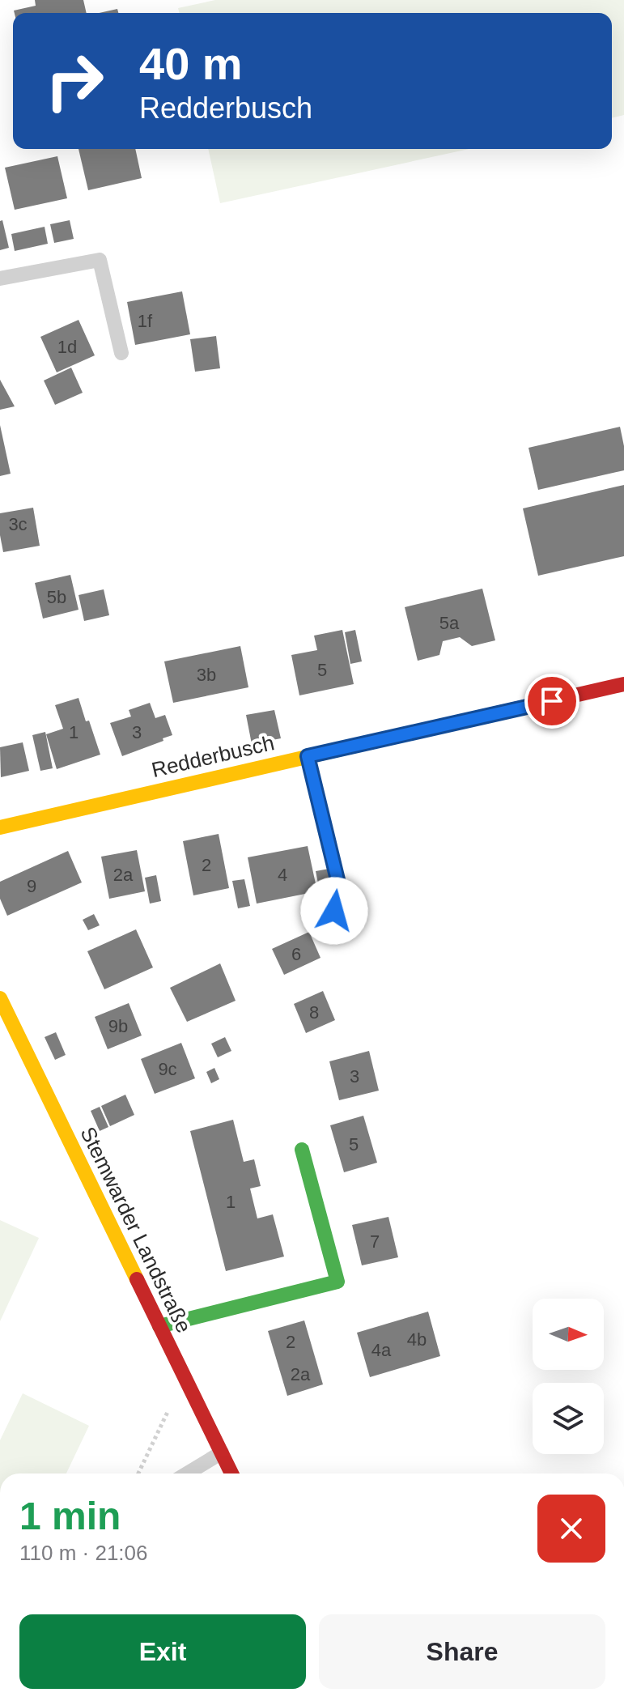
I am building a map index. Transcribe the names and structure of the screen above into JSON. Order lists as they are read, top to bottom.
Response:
{
  "streets": {
    "street": ["Redderbusch", "Stemwarder Landstraße"]
  },
  "house_numbers": [
    "1f",
    "1d",
    "3c",
    "5b",
    "5a",
    "5",
    "3b",
    "1",
    "3",
    "2",
    "2a",
    "4",
    "9",
    "6",
    "8",
    "9b",
    "9c",
    "3",
    "5",
    "1",
    "7",
    "4b",
    "2",
    "4a",
    "2a"
  ],
  "north": "right",
  "page": {
    "turn": ["40 m", "Redderbusch"],
    "heading": ["1 min", "110 m · 21:06"],
    "buttons": ["Exit", "Share"]
  }
}
